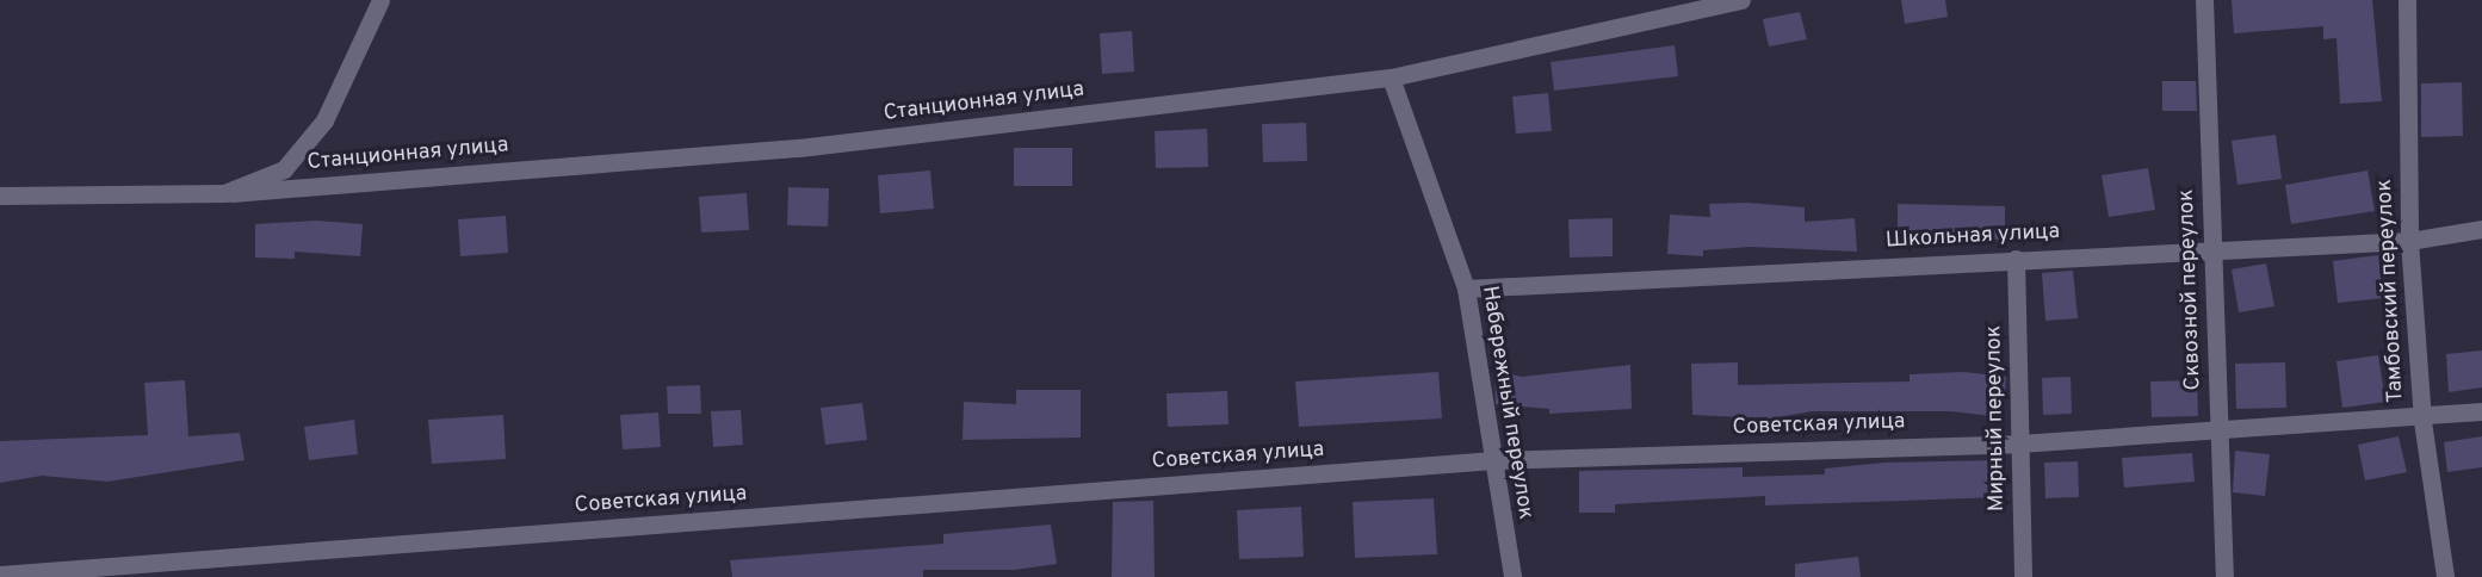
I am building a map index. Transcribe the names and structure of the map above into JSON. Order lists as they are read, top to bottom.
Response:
{
  "streets": {
    "street": [
      "Станционная улица",
      "Школьная улица",
      "Сквозной переулок",
      "Тамбовский переулок",
      "Набережный переулок",
      "Мирный переулок",
      "Советская улица"
    ]
  },
  "crossings": [
    ["Станционная улица", "Набережный переулок"],
    ["Школьная улица", "Сквозной переулок"],
    ["Школьная улица", "Тамбовский переулок"],
    ["Школьная улица", "Набережный переулок"],
    ["Школьная улица", "Мирный переулок"],
    ["Сквозной переулок", "Советская улица"],
    ["Тамбовский переулок", "Советская улица"],
    ["Набережный переулок", "Советская улица"],
    ["Мирный переулок", "Советская улица"]
  ]
}
